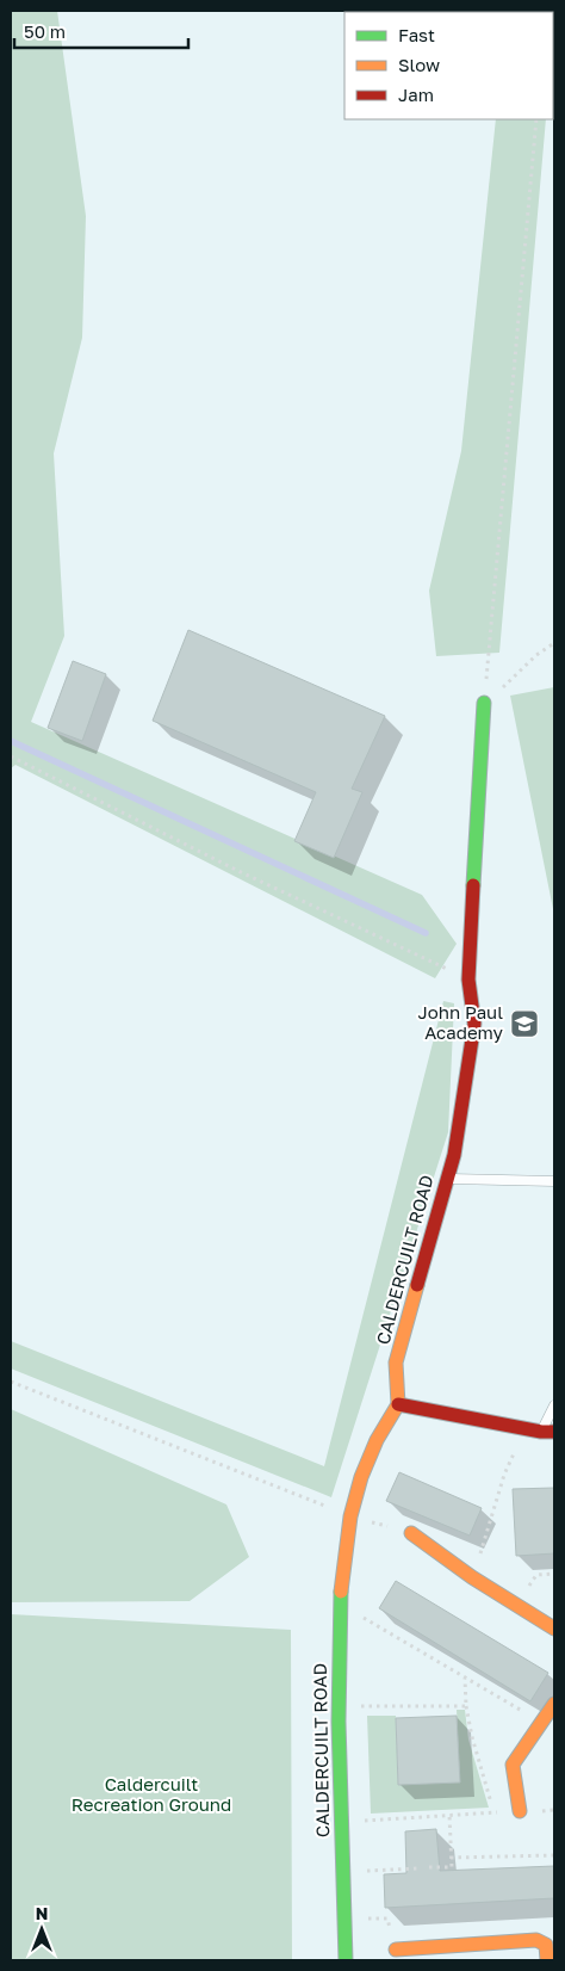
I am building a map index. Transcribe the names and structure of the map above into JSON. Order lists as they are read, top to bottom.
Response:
{
  "streets": {
    "street": ["CALDERCUILT ROAD"]
  },
  "parks": ["Caldercuilt Recreation Ground"],
  "places": {
    "school or university": ["John Paul Academy"]
  },
  "legend": ["Fast", "Slow", "Jam"],
  "scale_bar": "50 m",
  "north": "top"
}
